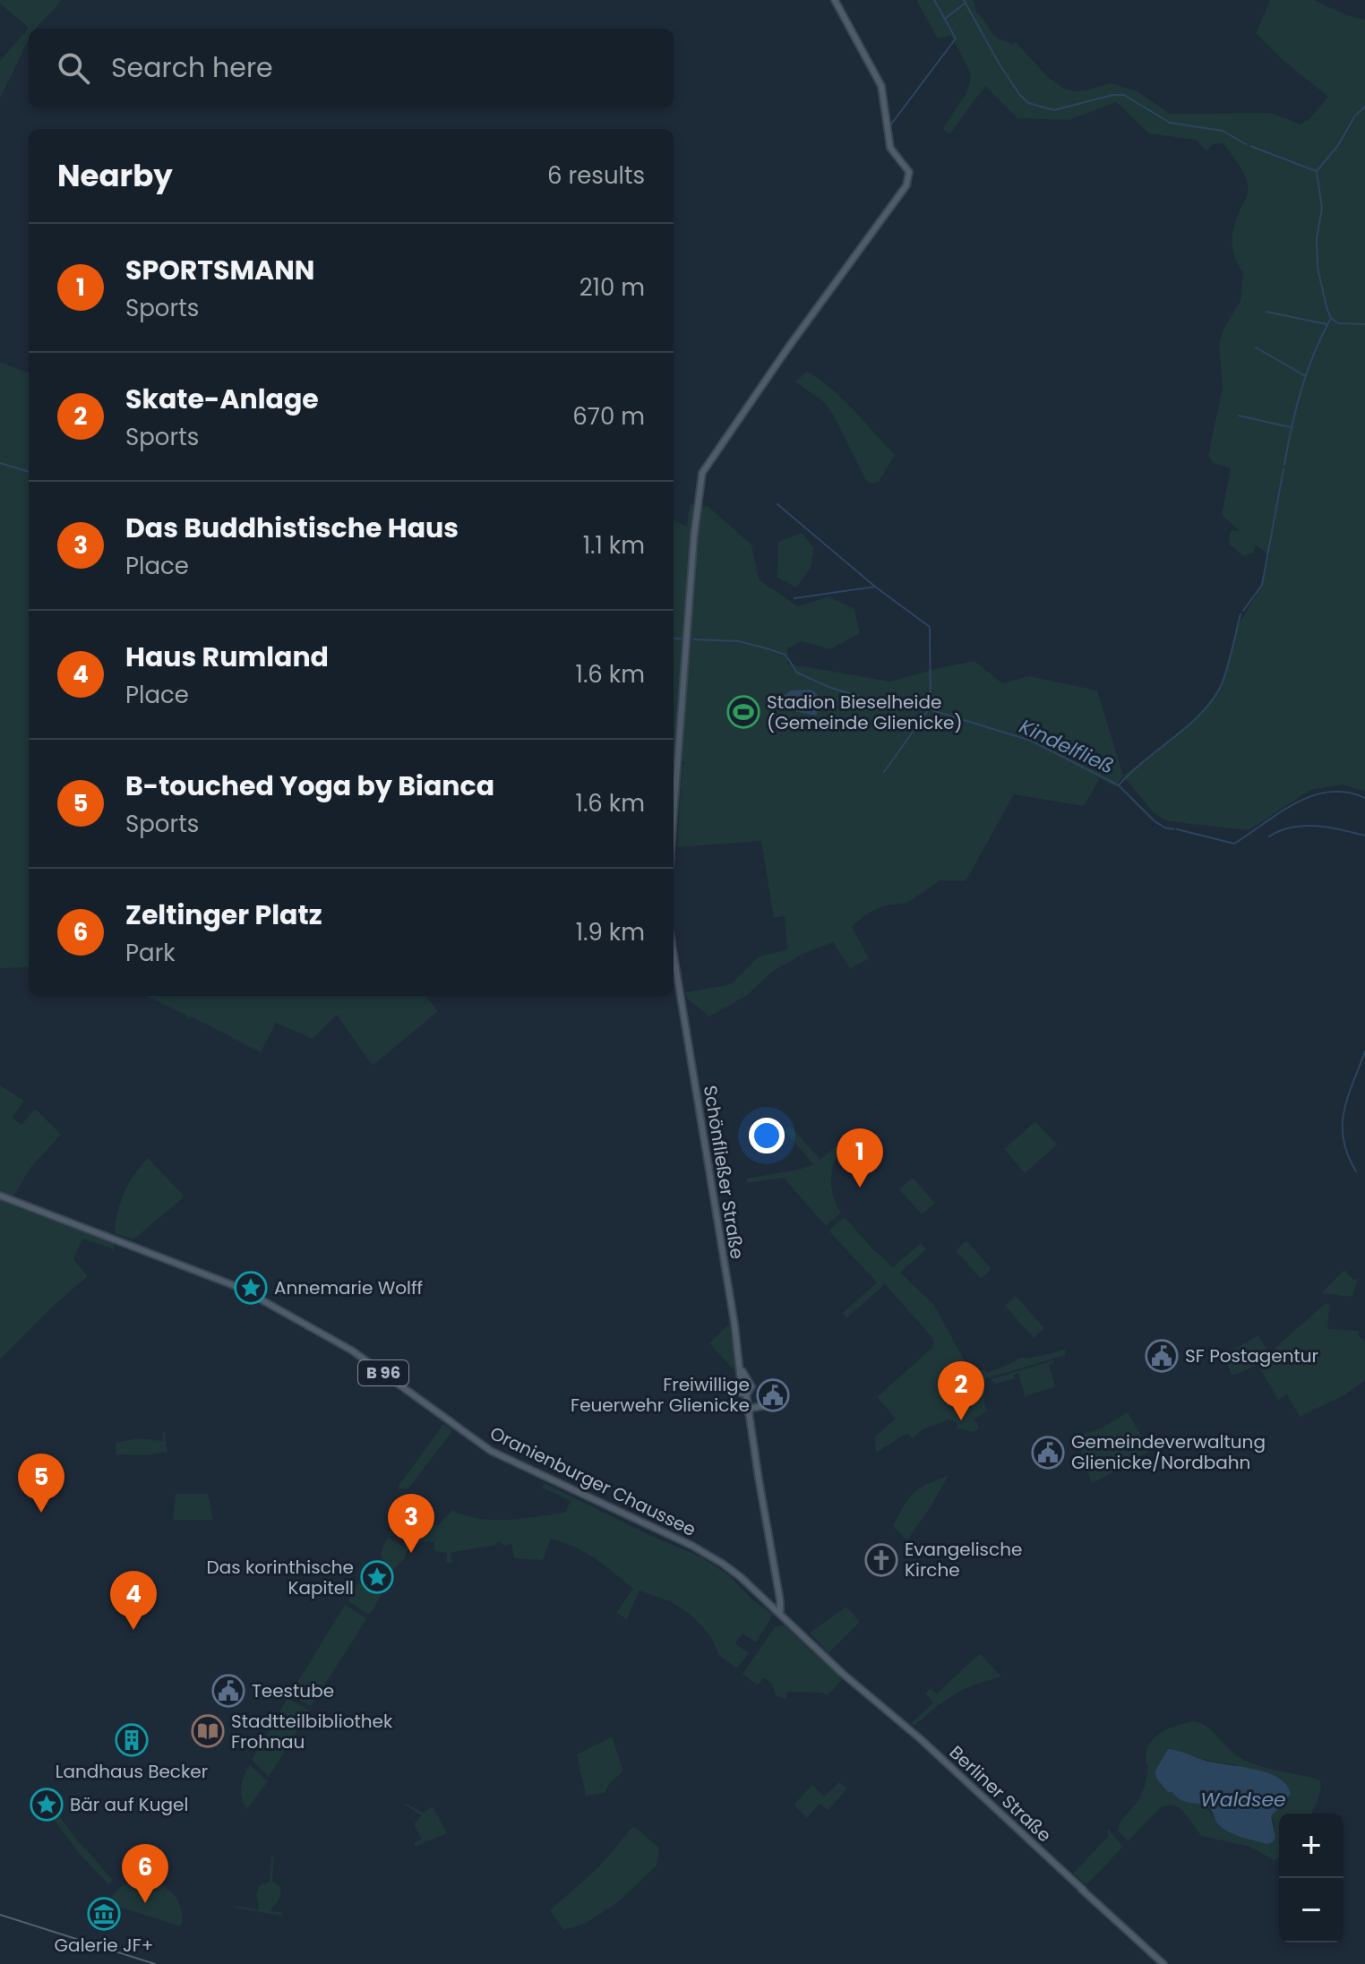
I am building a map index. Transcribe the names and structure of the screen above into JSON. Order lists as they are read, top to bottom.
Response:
{
  "streets": {
    "main road": [
      "Schönfließer Straße",
      "B 96",
      "Oranienburger Chaussee",
      "Berliner Straße"
    ]
  },
  "crossings": [
    ["Oranienburger Chaussee", "Berliner Straße"]
  ],
  "water": ["Kindelfließ", "Waldsee"],
  "places": {
    "sports": ["Stadion Bieselheide (Gemeinde Glienicke)"],
    "place": ["Annemarie Wolff", "Das korinthische Kapitell", "Bär auf Kugel"],
    "public building": [
      "SF Postagentur",
      "Freiwillige Feuerwehr Glienicke",
      "Gemeindeverwaltung Glienicke/Nordbahn",
      "Teestube"
    ],
    "church": ["Evangelische Kirche"],
    "library": ["Stadtteilbibliothek Frohnau"],
    "building": ["Landhaus Becker"],
    "museum": ["Galerie JF+"]
  },
  "page": {
    "search": "Search here",
    "heading": ["Nearby", "6 results"],
    "list": [
      {
        "mark": "1",
        "name": "SPORTSMANN",
        "note": "Sports",
        "value": "210 m"
      },
      {
        "mark": "2",
        "name": "Skate-Anlage",
        "note": "Sports",
        "value": "670 m"
      },
      {
        "mark": "3",
        "name": "Das Buddhistische Haus",
        "note": "Place",
        "value": "1.1 km"
      },
      {
        "mark": "4",
        "name": "Haus Rumland",
        "note": "Place",
        "value": "1.6 km"
      },
      {
        "mark": "5",
        "name": "B-touched Yoga by Bianca",
        "note": "Sports",
        "value": "1.6 km"
      },
      {
        "mark": "6",
        "name": "Zeltinger Platz",
        "note": "Park",
        "value": "1.9 km"
      }
    ],
    "pins": [
      "1",
      "2",
      "5",
      "3",
      "4",
      "6"
    ],
    "map_buttons": ["+", "−"]
  }
}
